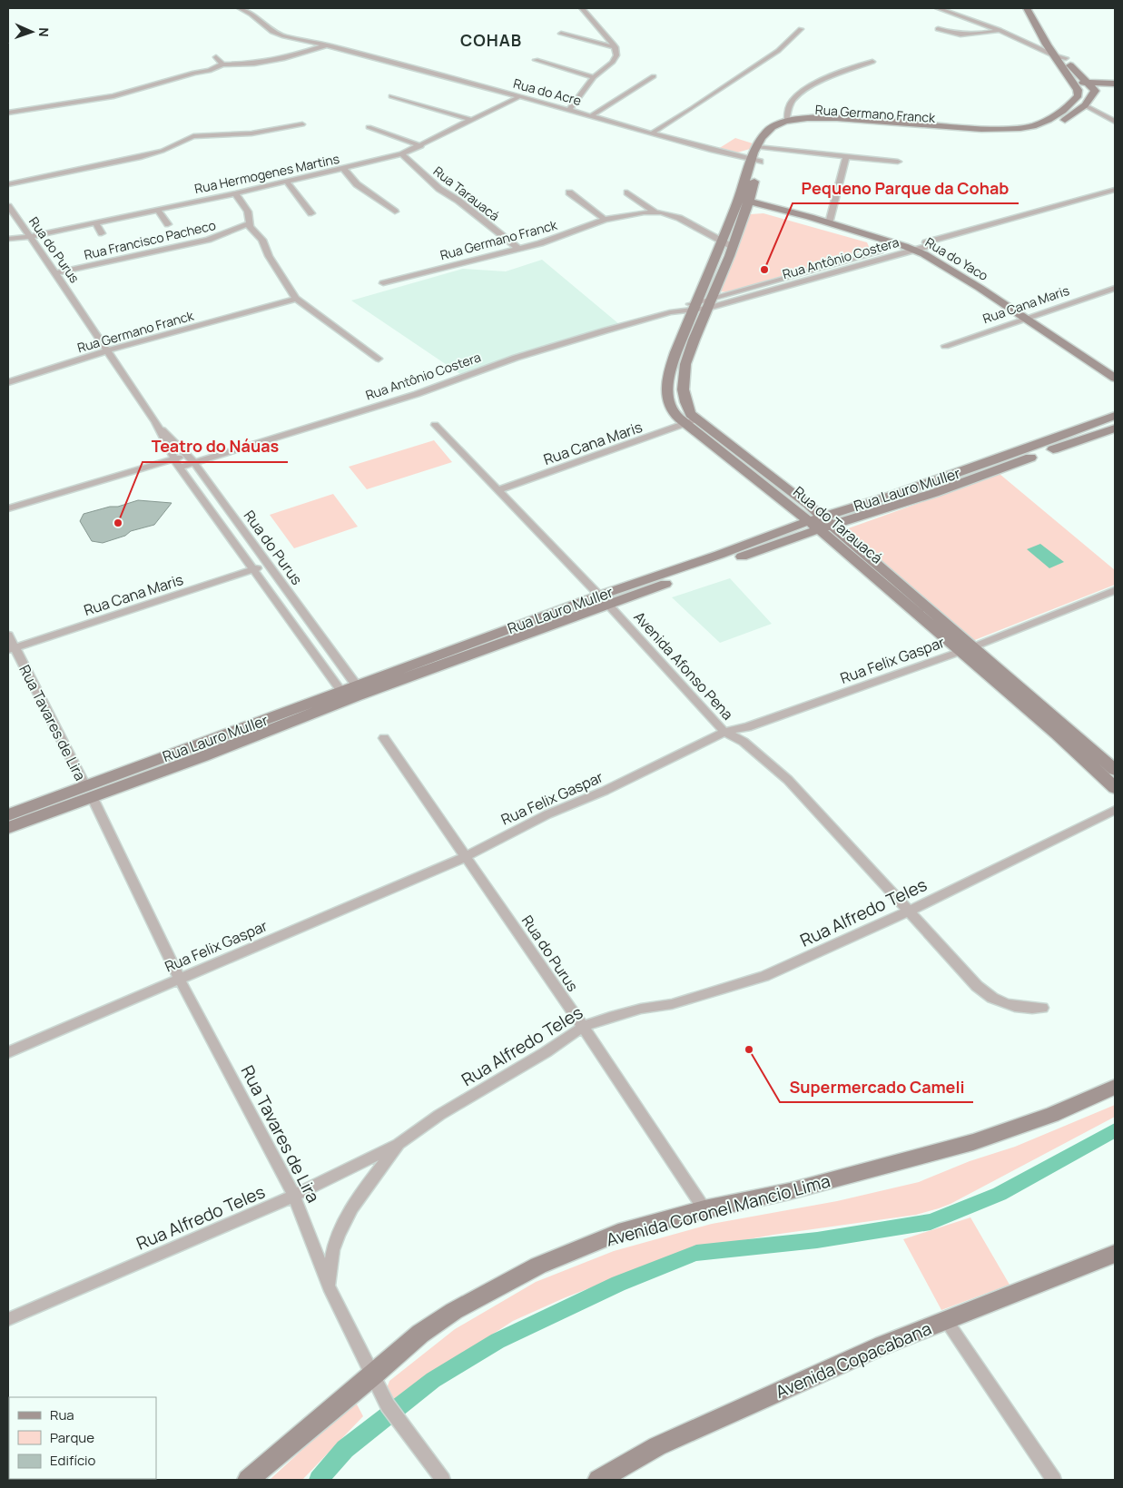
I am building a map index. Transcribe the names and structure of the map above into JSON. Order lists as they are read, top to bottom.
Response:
{
  "streets": {
    "main road": [
      "Rua Germano Franck",
      "Rua do Yaco",
      "Rua Lauro Muller",
      "Rua do Tarauacá",
      "Avenida Coronel Mancio Lima",
      "Avenida Copacabana"
    ],
    "street": [
      "Rua do Acre",
      "Rua Hermogenes Martins",
      "Rua Tarauacá",
      "Rua Francisco Pacheco",
      "Rua do Purus",
      "Rua Antônio Costera",
      "Rua Cana Maris",
      "Rua Felix Gaspar",
      "Avenida Afonso Pena",
      "Rua Tavares de Lira",
      "Rua Alfredo Teles"
    ]
  },
  "crossings": [
    ["Rua do Acre", "Rua Germano Franck"],
    ["Rua do Acre", "Rua Hermogenes Martins"],
    ["Rua Germano Franck", "Rua Tarauacá"],
    ["Rua Germano Franck", "Rua do Purus"],
    ["Rua Germano Franck", "Rua do Yaco"],
    ["Rua Germano Franck", "Rua do Tarauacá"],
    ["Rua Hermogenes Martins", "Rua Tarauacá"],
    ["Rua Hermogenes Martins", "Rua do Purus"],
    ["Rua Francisco Pacheco", "Rua do Purus"],
    ["Rua do Purus", "Rua Antônio Costera"],
    ["Rua do Purus", "Rua Cana Maris"],
    ["Rua do Purus", "Rua Lauro Muller"],
    ["Rua do Purus", "Rua Felix Gaspar"],
    ["Rua do Purus", "Rua Alfredo Teles"],
    ["Rua do Purus", "Avenida Coronel Mancio Lima"],
    ["Rua Antônio Costera", "Rua do Yaco"],
    ["Rua Antônio Costera", "Rua do Tarauacá"],
    ["Rua do Yaco", "Rua Cana Maris"],
    ["Rua Cana Maris", "Rua do Tarauacá"],
    ["Rua Cana Maris", "Avenida Afonso Pena"],
    ["Rua Cana Maris", "Rua Tavares de Lira"],
    ["Rua Lauro Muller", "Rua do Tarauacá"],
    ["Rua Lauro Muller", "Avenida Afonso Pena"],
    ["Rua Lauro Muller", "Rua Tavares de Lira"],
    ["Rua do Tarauacá", "Rua Felix Gaspar"],
    ["Rua Felix Gaspar", "Avenida Afonso Pena"],
    ["Rua Felix Gaspar", "Rua Tavares de Lira"],
    ["Avenida Afonso Pena", "Rua Alfredo Teles"],
    ["Rua Tavares de Lira", "Rua Alfredo Teles"],
    ["Rua Tavares de Lira", "Avenida Coronel Mancio Lima"]
  ],
  "districts": ["COHAB"],
  "places": ["Pequeno Parque da Cohab", "Teatro do Náuas", "Supermercado Cameli"],
  "legend": ["Rua", "Parque", "Edifício"],
  "north": "right"
}
